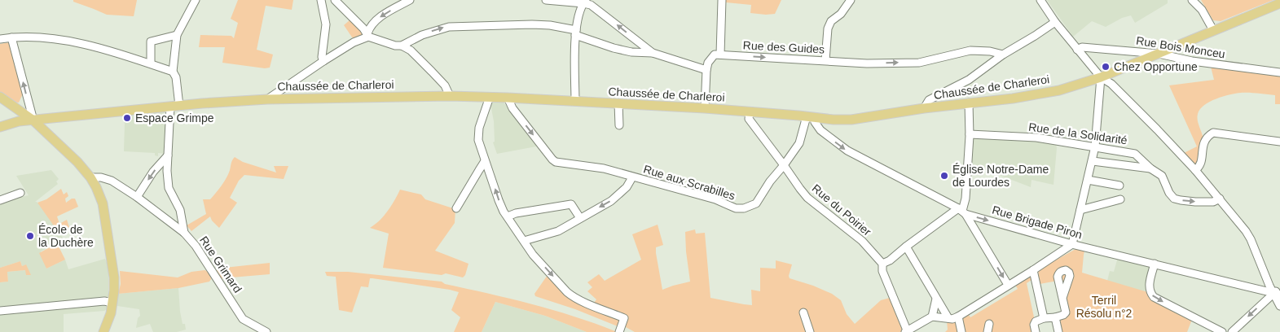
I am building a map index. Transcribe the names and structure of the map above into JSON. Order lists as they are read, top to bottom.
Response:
{
  "streets": {
    "main road": ["Chaussée de Charleroi"],
    "street": [
      "Rue des Guides",
      "Rue Bois Monceu",
      "Rue de la Solidarité",
      "Rue aux Scrabilles",
      "Rue du Poirier",
      "Rue Brigade Piron",
      "Rue Grimard"
    ]
  },
  "crossings": [
    ["Rue Bois Monceu", "Chaussée de Charleroi"],
    ["Chaussée de Charleroi", "Rue aux Scrabilles"],
    ["Chaussée de Charleroi", "Rue du Poirier"],
    ["Chaussée de Charleroi", "Rue Brigade Piron"],
    ["Rue aux Scrabilles", "Rue du Poirier"],
    ["Rue aux Scrabilles", "Rue Brigade Piron"]
  ],
  "one_way": ["Rue des Guides", "Rue Brigade Piron"],
  "parks": ["Terril Résolu n°2"],
  "places": [
    "Chez Opportune",
    "Espace Grimpe",
    "Église Notre-Dame de Lourdes",
    "École de la Duchère"
  ]
}
